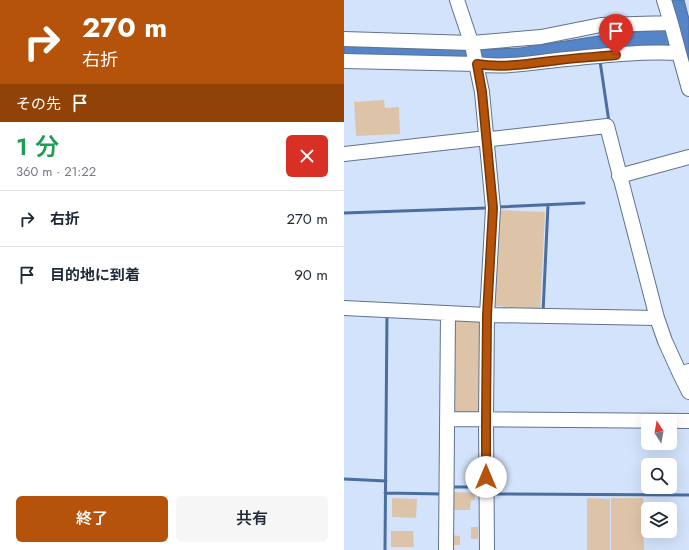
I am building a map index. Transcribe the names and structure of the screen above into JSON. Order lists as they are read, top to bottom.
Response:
{
  "north": "top",
  "page": {
    "turn": ["270 m", "右折"],
    "then": "その先",
    "heading": ["1 分", "360 m · 21:22"],
    "list": [
      {
        "name": "右折",
        "value": "270 m"
      },
      {
        "name": "目的地に到着",
        "value": "90 m"
      }
    ],
    "buttons": ["終了", "共有"]
  }
}
